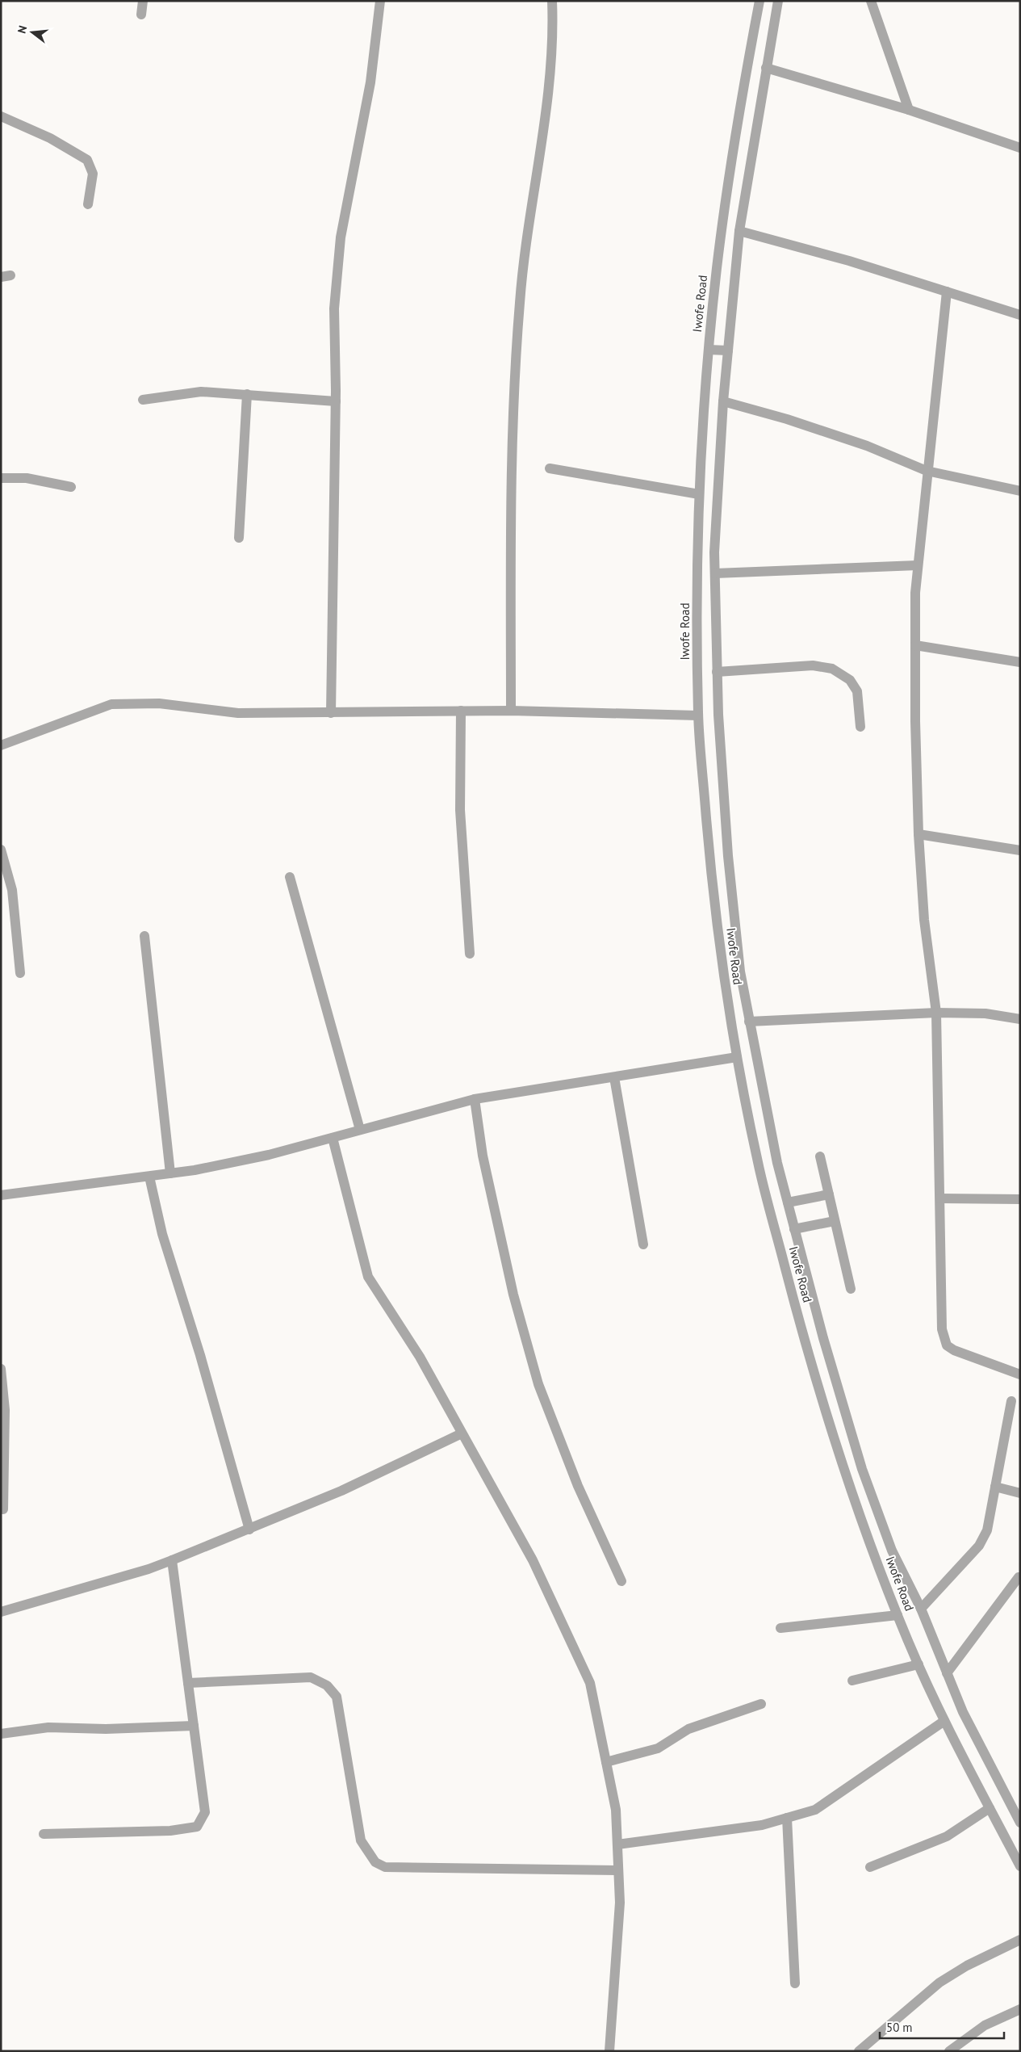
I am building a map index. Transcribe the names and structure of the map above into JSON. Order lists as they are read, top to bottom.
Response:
{
  "streets": {
    "street": ["Iwofe Road"]
  },
  "scale_bar": "50 m",
  "north": "left"
}
